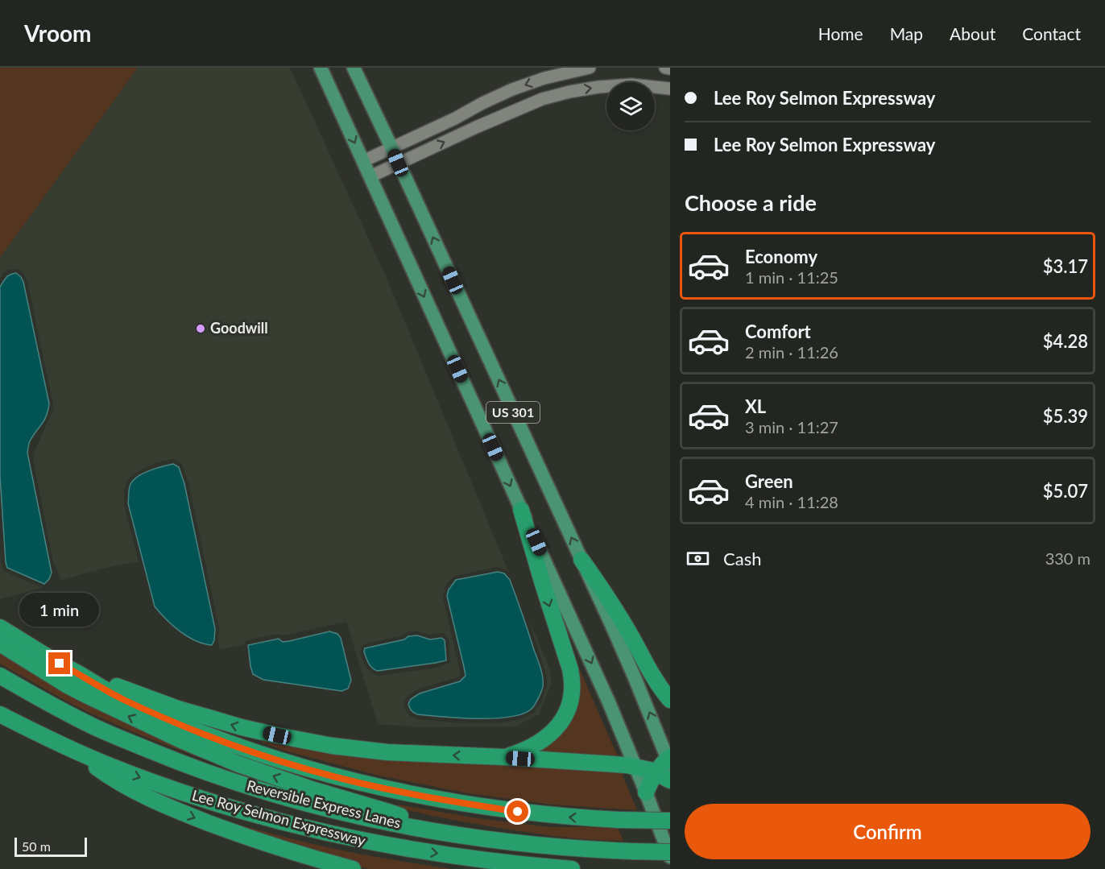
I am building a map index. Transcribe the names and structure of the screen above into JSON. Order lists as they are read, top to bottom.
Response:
{
  "streets": {
    "highway": ["Reversible Express Lanes", "Lee Roy Selmon Expressway"],
    "main road": ["US 301"]
  },
  "places": ["Goodwill"],
  "scale_bar": "50 m",
  "page": {
    "header": "Vroom",
    "nav": [
      "Home",
      "Map",
      "About",
      "Contact"
    ],
    "banner": ["Lee Roy Selmon Expressway", "Lee Roy Selmon Expressway"],
    "heading": "Choose a ride",
    "list": [
      {
        "name": "Economy",
        "note": "1 min · 11:25",
        "value": "$3.17"
      },
      {
        "name": "Comfort",
        "note": "2 min · 11:26",
        "value": "$4.28"
      },
      {
        "name": "XL",
        "note": "3 min · 11:27",
        "value": "$5.39"
      },
      {
        "name": "Green",
        "note": "4 min · 11:28",
        "value": "$5.07"
      }
    ],
    "pay": ["Cash", "330 m"],
    "bubble": "1 min",
    "buttons": "Confirm",
    "scale": "50 m"
  }
}
